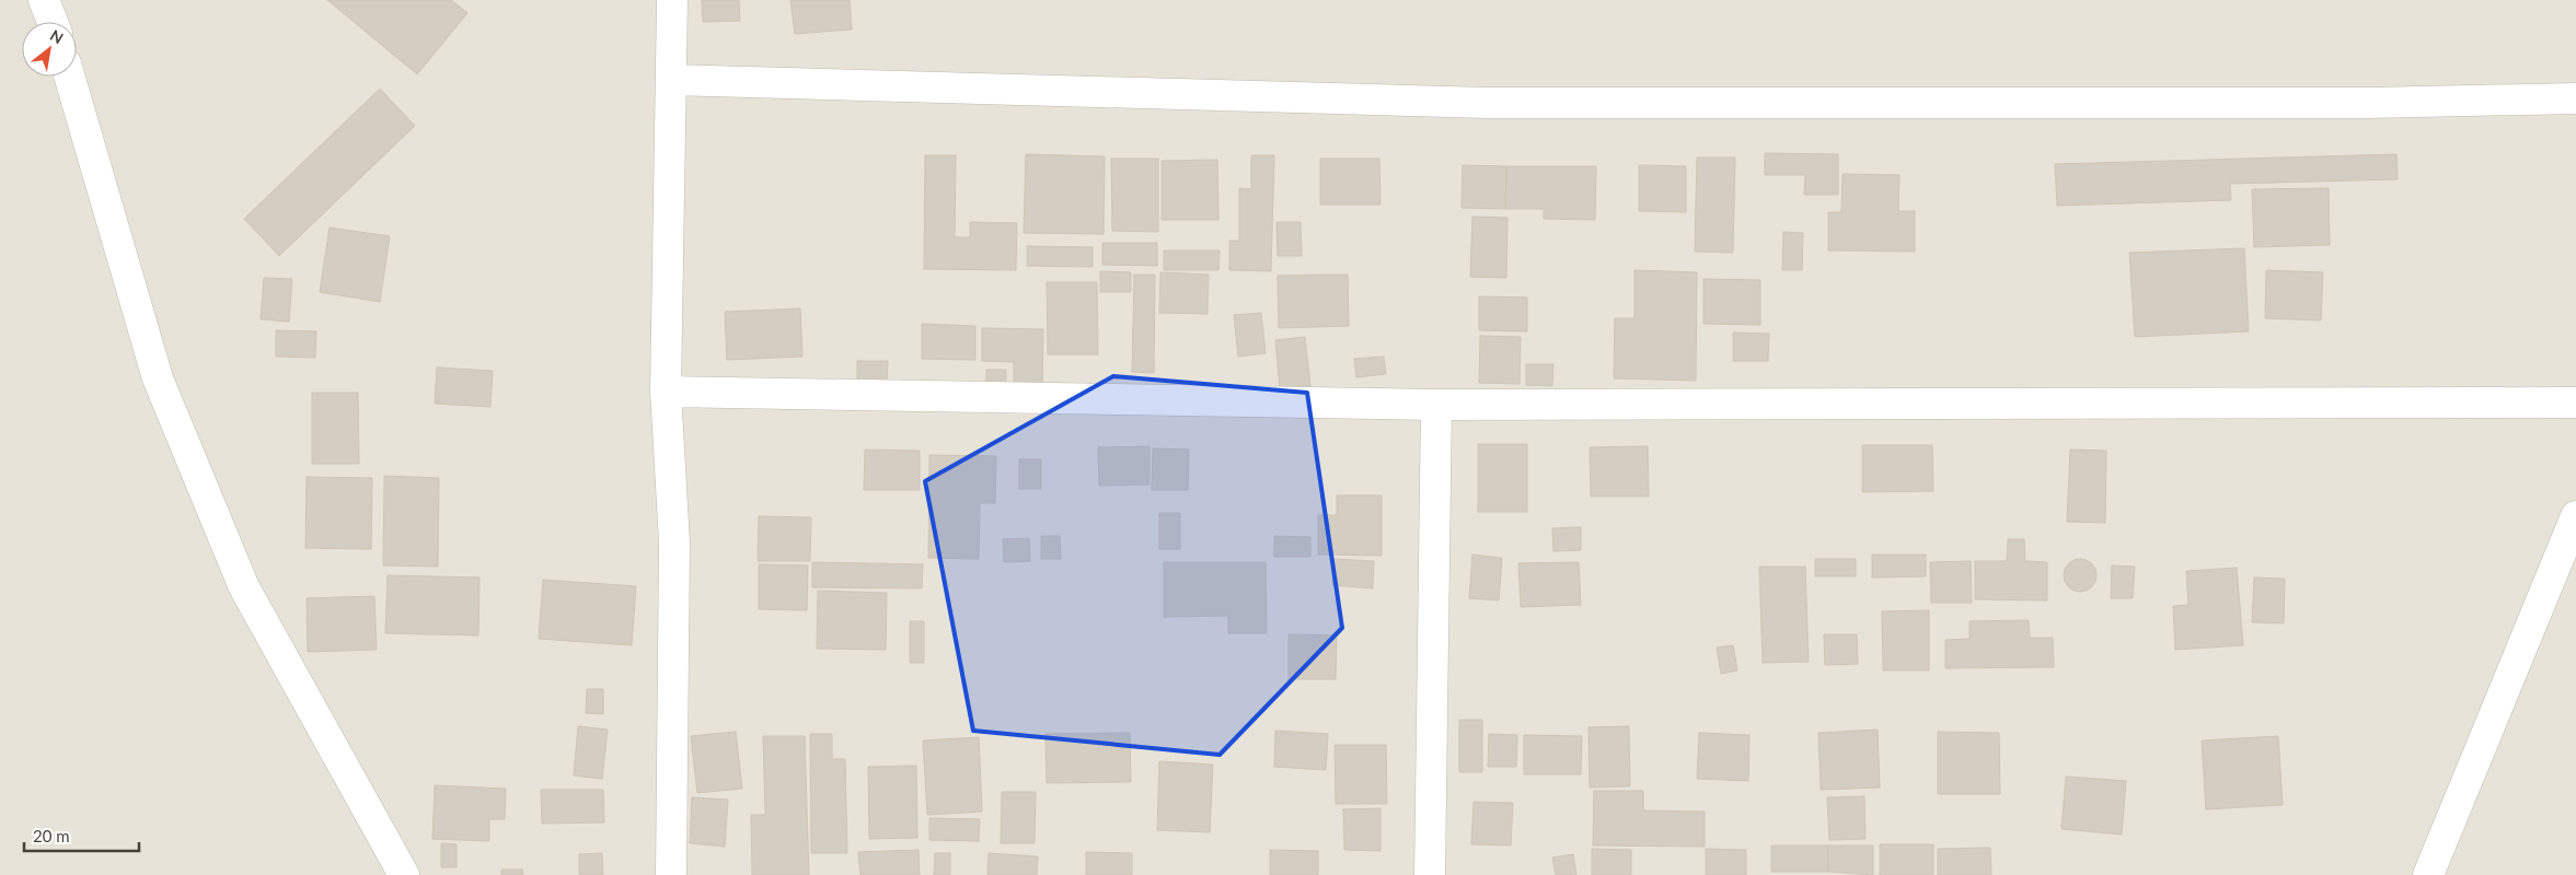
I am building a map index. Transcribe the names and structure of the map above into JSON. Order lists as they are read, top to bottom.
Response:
{
  "scale_bar": "20 m",
  "north": "top right"
}
